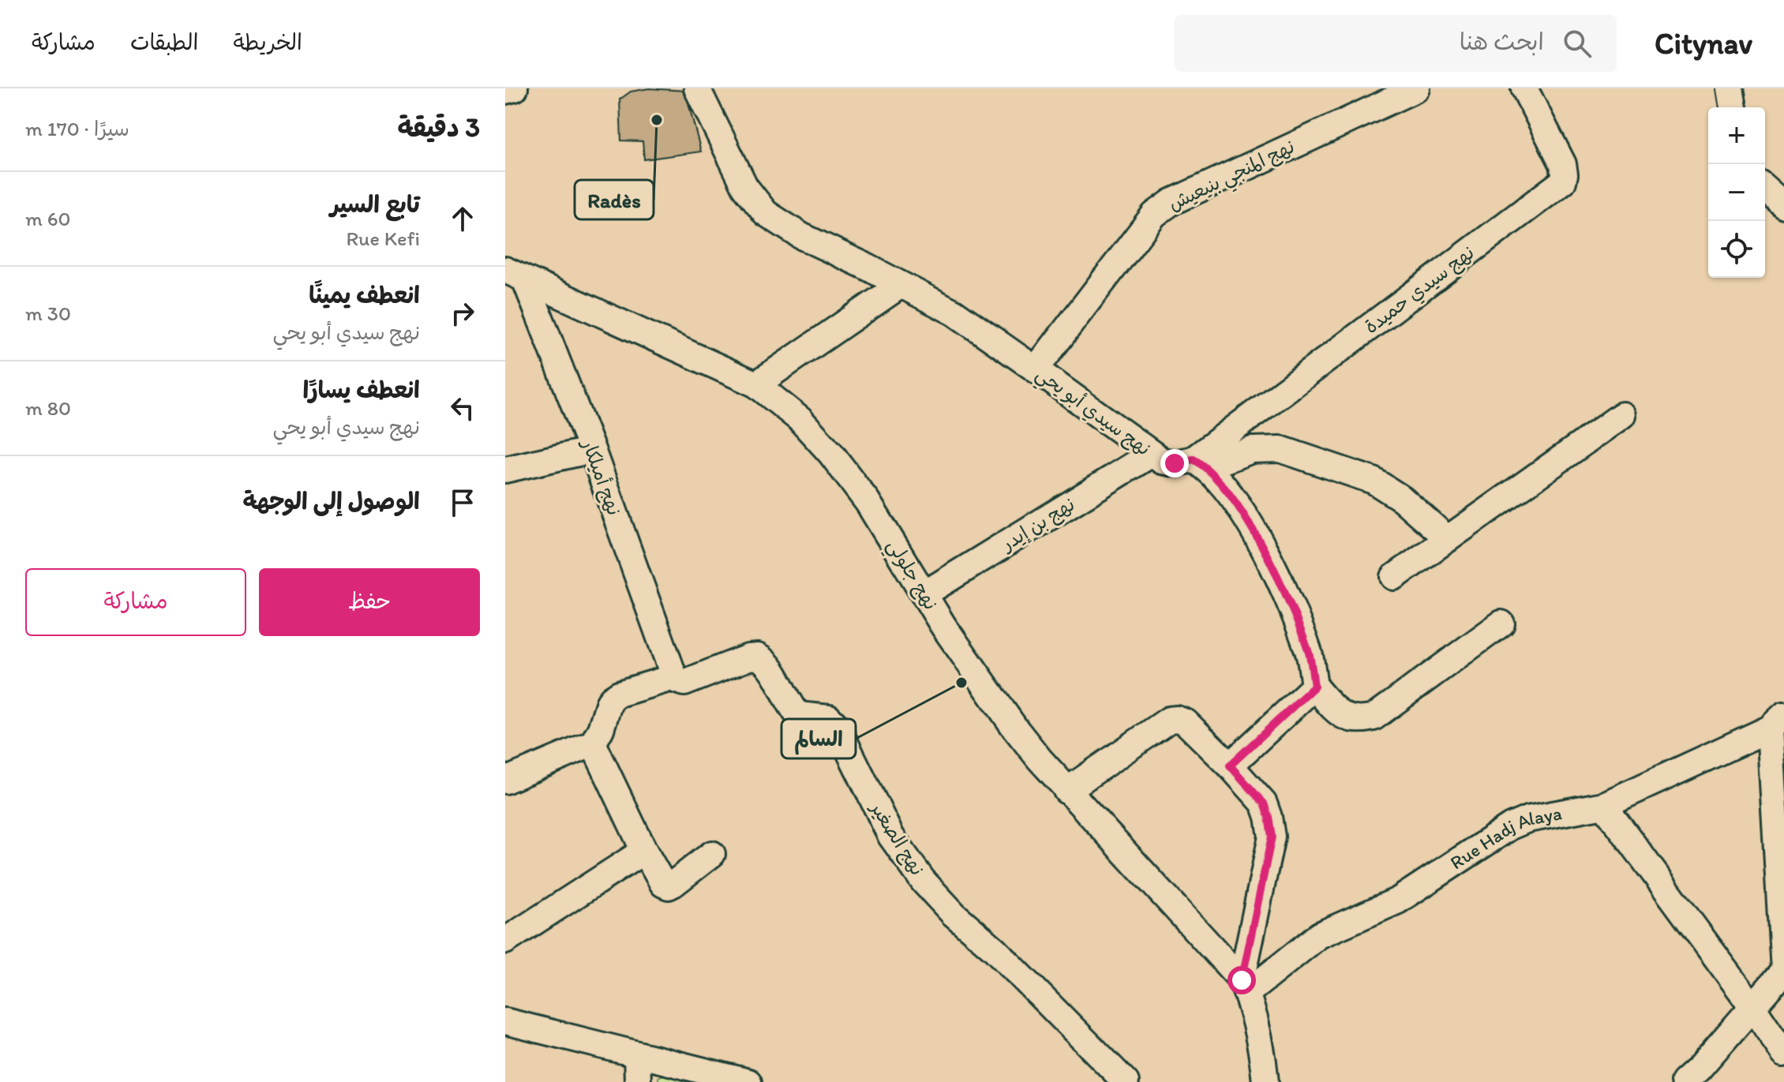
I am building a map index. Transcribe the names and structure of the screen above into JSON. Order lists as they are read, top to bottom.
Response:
{
  "streets": {
    "street": [
      "نهج المنجي بنيعيش",
      "نهج سيدي حميدة",
      "نهج سيدي أبو يحي",
      "نهج أميلكار",
      "نهج بن إيدر",
      "نهج جلولي",
      "نهج الصغير",
      "Rue Hadj Alaya"
    ]
  },
  "crossings": [
    ["نهج المنجي بنيعيش", "نهج سيدي أبو يحي"],
    ["نهج سيدي حميدة", "نهج سيدي أبو يحي"],
    ["نهج سيدي أبو يحي", "نهج بن إيدر"],
    ["نهج أميلكار", "نهج جلولي"],
    ["نهج أميلكار", "نهج الصغير"],
    ["نهج بن إيدر", "نهج جلولي"],
    ["نهج جلولي", "Rue Hadj Alaya"]
  ],
  "places": ["Radès", "السالم"],
  "page": {
    "header": "Citynav",
    "search": "ابحث هنا",
    "nav": ["الخريطة", "الطبقات", "مشاركة"],
    "heading": ["3 دقيقة", "سيرًا · 170 m"],
    "map_buttons": ["+", "−"],
    "list": [
      ["تابع السير", "Rue Kefi", "60 m"],
      ["انعطف يمينًا", "نهج سيدي أبو يحي", "30 m"],
      ["انعطف يسارًا", "نهج سيدي أبو يحي", "80 m"],
      "الوصول إلى الوجهة"
    ],
    "buttons": ["حفظ", "مشاركة"]
  }
}
